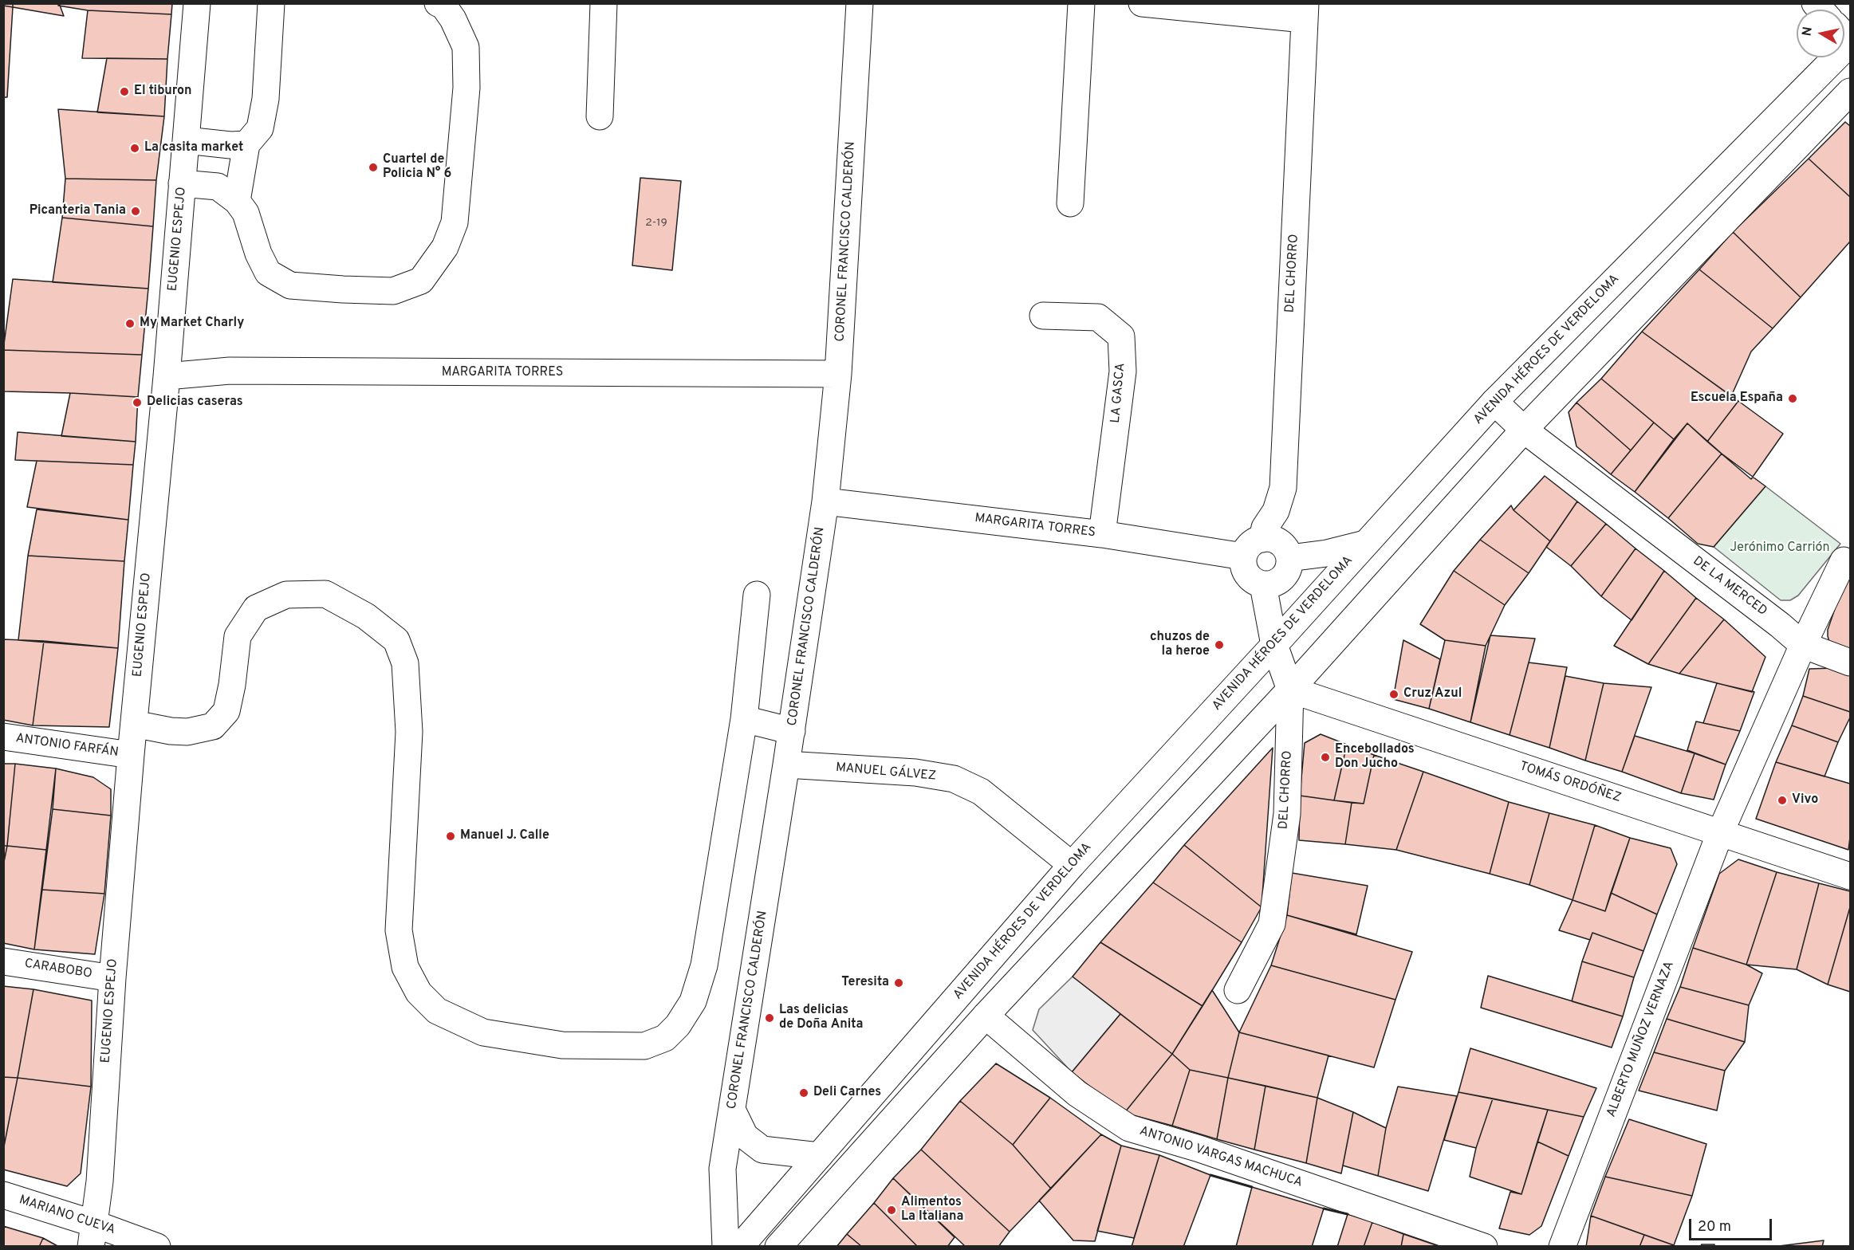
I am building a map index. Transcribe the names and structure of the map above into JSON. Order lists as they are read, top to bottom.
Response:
{
  "streets": {
    "street": [
      "EUGENIO ESPEJO",
      "CORONEL FRANCISCO CALDERÓN",
      "DEL CHORRO",
      "AVENIDA HÉROES DE VERDELOMA",
      "MARGARITA TORRES",
      "LA GASCA",
      "DE LA MERCED",
      "ANTONIO FARFÁN",
      "MANUEL GÁLVEZ",
      "TOMÁS ORDÓÑEZ",
      "CARABOBO",
      "ALBERTO MUÑOZ VERNAZA",
      "ANTONIO VARGAS MACHUCA",
      "MARIANO CUEVA"
    ]
  },
  "crossings": [
    ["EUGENIO ESPEJO", "MARGARITA TORRES"],
    ["EUGENIO ESPEJO", "ANTONIO FARFÁN"],
    ["EUGENIO ESPEJO", "CARABOBO"],
    ["EUGENIO ESPEJO", "MARIANO CUEVA"],
    ["CORONEL FRANCISCO CALDERÓN", "MARGARITA TORRES"],
    ["CORONEL FRANCISCO CALDERÓN", "MANUEL GÁLVEZ"],
    ["DEL CHORRO", "AVENIDA HÉROES DE VERDELOMA"],
    ["DEL CHORRO", "MARGARITA TORRES"],
    ["DEL CHORRO", "TOMÁS ORDÓÑEZ"],
    ["AVENIDA HÉROES DE VERDELOMA", "DE LA MERCED"],
    ["AVENIDA HÉROES DE VERDELOMA", "MANUEL GÁLVEZ"],
    ["MARGARITA TORRES", "LA GASCA"],
    ["TOMÁS ORDÓÑEZ", "ALBERTO MUÑOZ VERNAZA"]
  ],
  "parks": ["Jerónimo Carrión"],
  "places": [
    "El tiburon",
    "La casita market",
    "Cuartel de Policia N° 6",
    "Picanteria Tania",
    "My Market Charly",
    "Escuela España",
    "Delicias caseras",
    "chuzos de la heroe",
    "Cruz Azul",
    "Encebollados Don Jucho",
    "Vivo",
    "Manuel J. Calle",
    "Teresita",
    "Las delicias de Doña Anita",
    "Deli Carnes",
    "Alimentos La Italiana"
  ],
  "house_numbers": ["2-19"],
  "scale_bar": "20 m",
  "north": "left"
}
